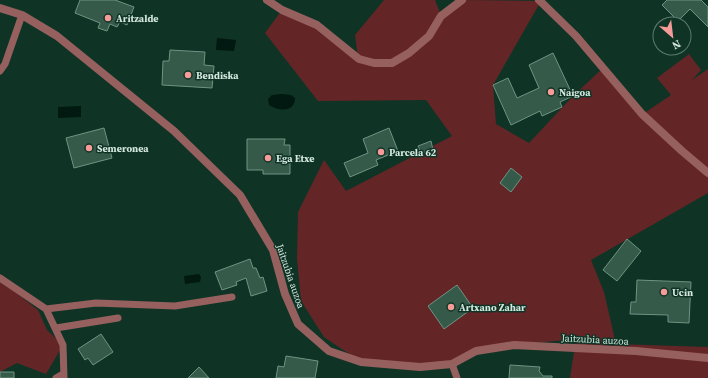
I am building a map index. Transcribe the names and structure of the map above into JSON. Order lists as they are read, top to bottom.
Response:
{
  "streets": {
    "street": ["Jaitzubia auzoa"]
  },
  "places": [
    "Aritzalde",
    "Bendiska",
    "Naigoa",
    "Semeronea",
    "Parcela 62",
    "Ega Etxe",
    "Ucin",
    "Artxano Zahar"
  ],
  "north": "bottom right"
}
